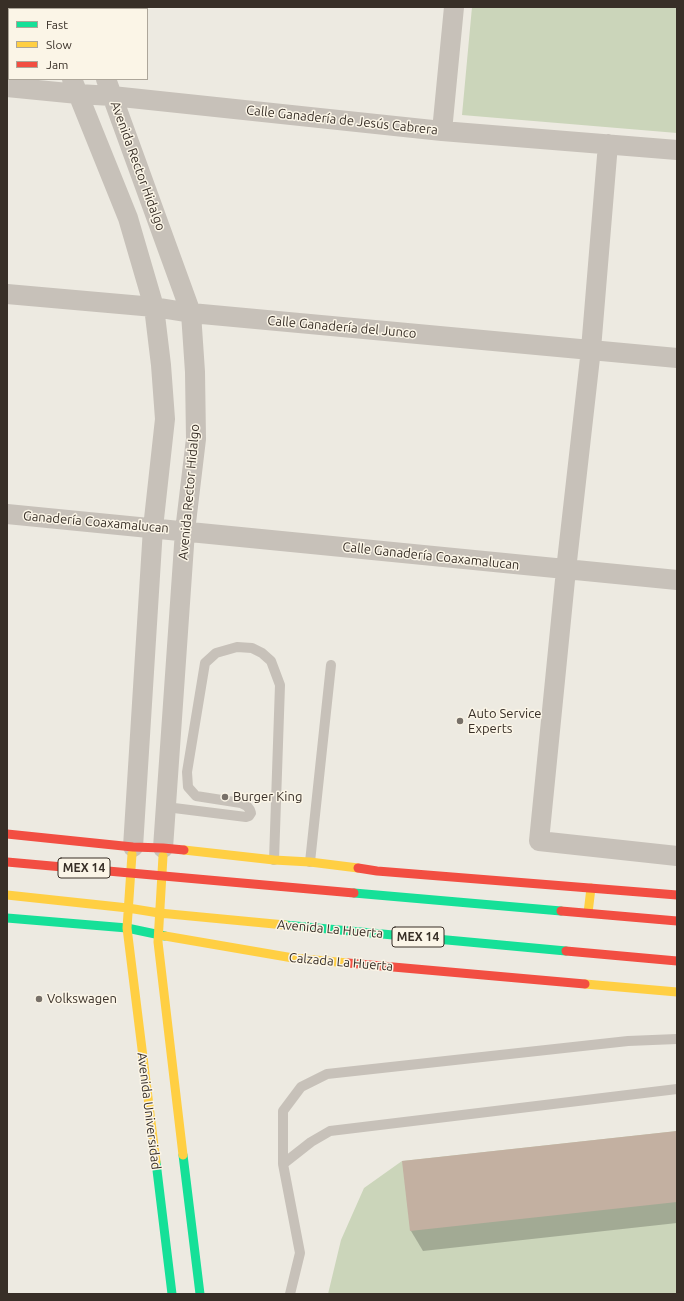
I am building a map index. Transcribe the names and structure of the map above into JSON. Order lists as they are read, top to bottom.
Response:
{
  "streets": {
    "street": [
      "Calle Ganadería de Jesús Cabrera",
      "Avenida Rector Hidalgo",
      "Calle Ganadería del Junco",
      "Ganadería Coaxamalucan",
      "Calle Ganadería Coaxamalucan",
      "MEX 14",
      "Avenida La Huerta",
      "Calzada La Huerta",
      "Avenida Universidad"
    ]
  },
  "crossings": [
    ["Calle Ganadería de Jesús Cabrera", "Avenida Rector Hidalgo"],
    ["Avenida Rector Hidalgo", "Calle Ganadería del Junco"],
    ["Avenida Rector Hidalgo", "Ganadería Coaxamalucan"],
    ["Avenida Rector Hidalgo", "Calle Ganadería Coaxamalucan"],
    ["Avenida Rector Hidalgo", "Avenida Universidad"],
    ["Ganadería Coaxamalucan", "Calle Ganadería Coaxamalucan"],
    ["MEX 14", "Avenida Universidad"],
    ["Avenida La Huerta", "Avenida Universidad"],
    ["Calzada La Huerta", "Avenida Universidad"]
  ],
  "places": ["Auto Service Experts", "Burger King", "Volkswagen"],
  "legend": ["Fast", "Slow", "Jam"]
}
